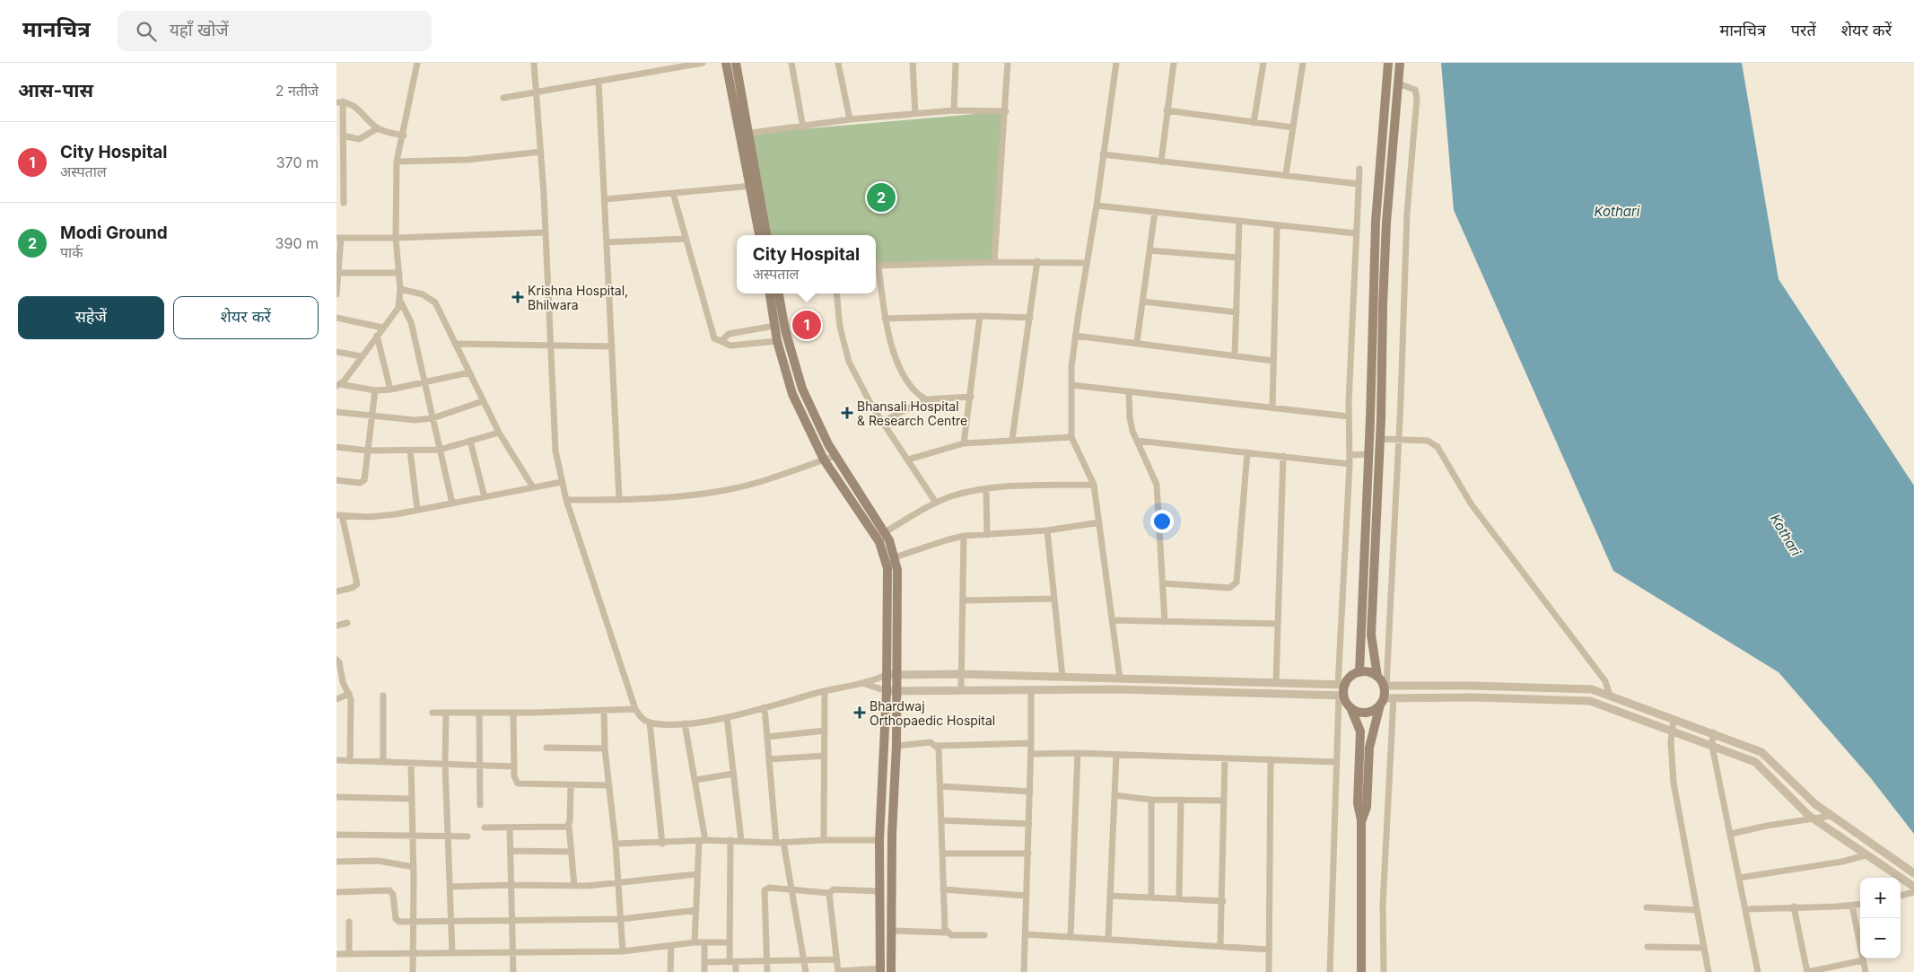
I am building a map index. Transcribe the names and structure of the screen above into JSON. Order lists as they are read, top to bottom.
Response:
{
  "water": ["Kothari"],
  "places": {
    "health": ["Krishna Hospital, Bhilwara", "Bhansali Hospital & Research Centre", "Bhardwaj Orthopaedic Hospital"]
  },
  "page": {
    "header": "मानचित्र",
    "search": "यहाँ खोजें",
    "nav": ["मानचित्र", "परतें", "शेयर करें"],
    "heading": ["आस-पास", "2 नतीजे"],
    "list": [
      {
        "mark": "1",
        "name": "City Hospital",
        "note": "अस्पताल",
        "value": "370 m"
      },
      {
        "mark": "2",
        "name": "Modi Ground",
        "note": "पार्क",
        "value": "390 m"
      }
    ],
    "pins": ["2", "1"],
    "popup": ["City Hospital", "अस्पताल"],
    "buttons": ["सहेजें", "शेयर करें"],
    "map_buttons": ["+", "−"]
  }
}
